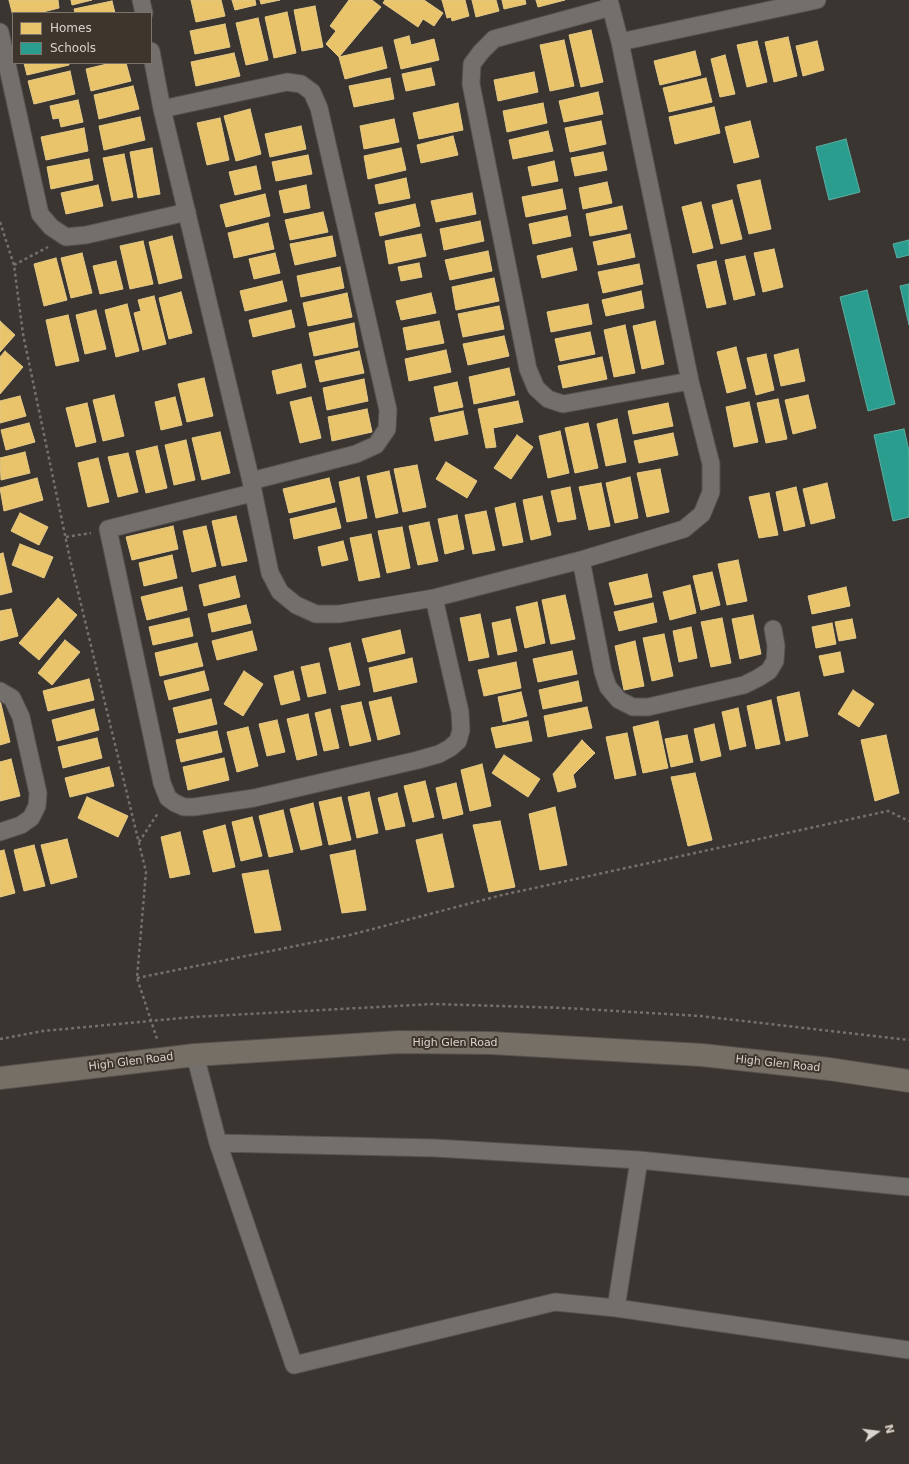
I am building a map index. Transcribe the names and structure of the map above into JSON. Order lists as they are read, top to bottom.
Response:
{
  "streets": {
    "main road": ["High Glen Road"]
  },
  "legend": ["Homes", "Schools"],
  "north": "right"
}
